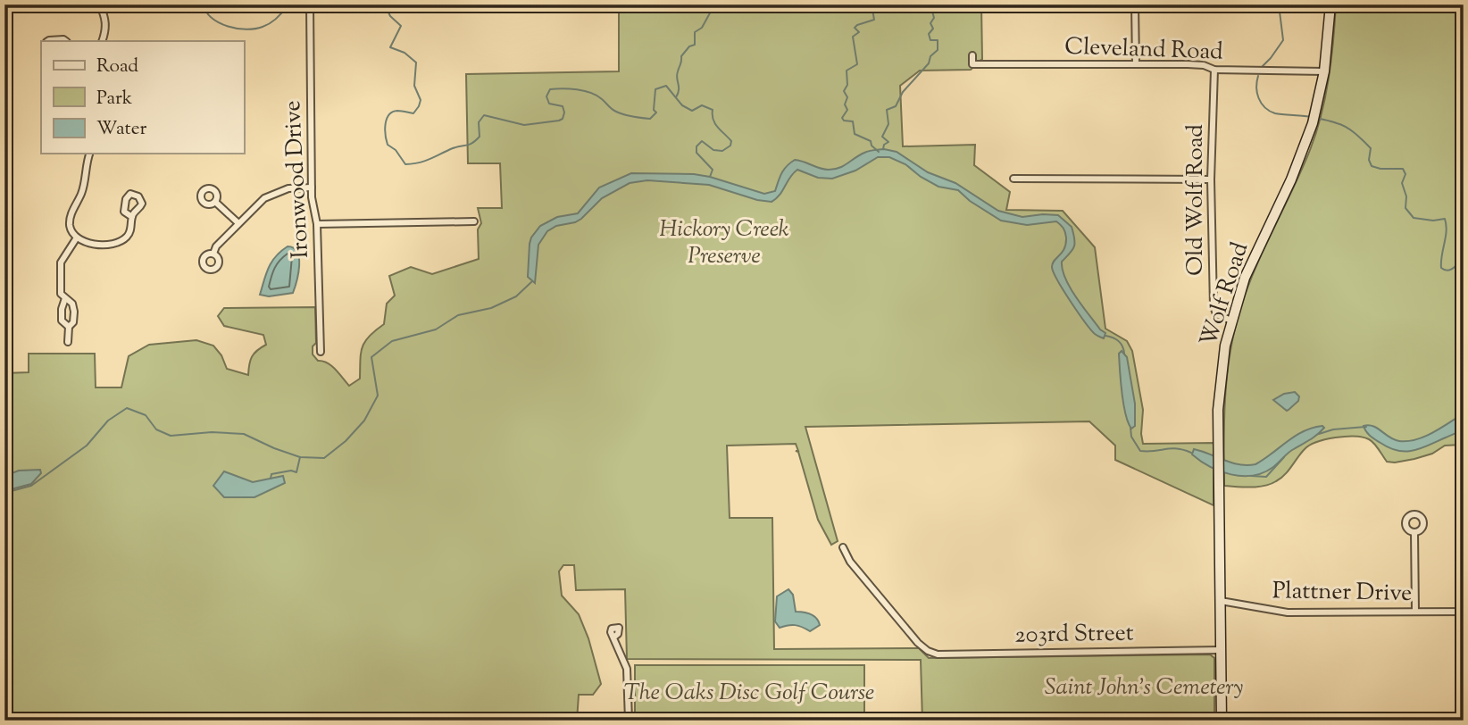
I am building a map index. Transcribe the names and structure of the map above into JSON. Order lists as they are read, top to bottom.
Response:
{
  "streets": {
    "main road": ["Wolf Road"],
    "street": [
      "Cleveland Road",
      "Ironwood Drive",
      "Old Wolf Road",
      "Plattner Drive",
      "203rd Street"
    ]
  },
  "crossings": [
    ["Cleveland Road", "Old Wolf Road"],
    ["Cleveland Road", "Wolf Road"],
    ["Old Wolf Road", "Wolf Road"],
    ["Wolf Road", "Plattner Drive"],
    ["Wolf Road", "203rd Street"]
  ],
  "parks": ["Hickory Creek Preserve", "Saint John's Cemetery", "The Oaks Disc Golf Course"],
  "legend": ["Road", "Park", "Water"]
}
